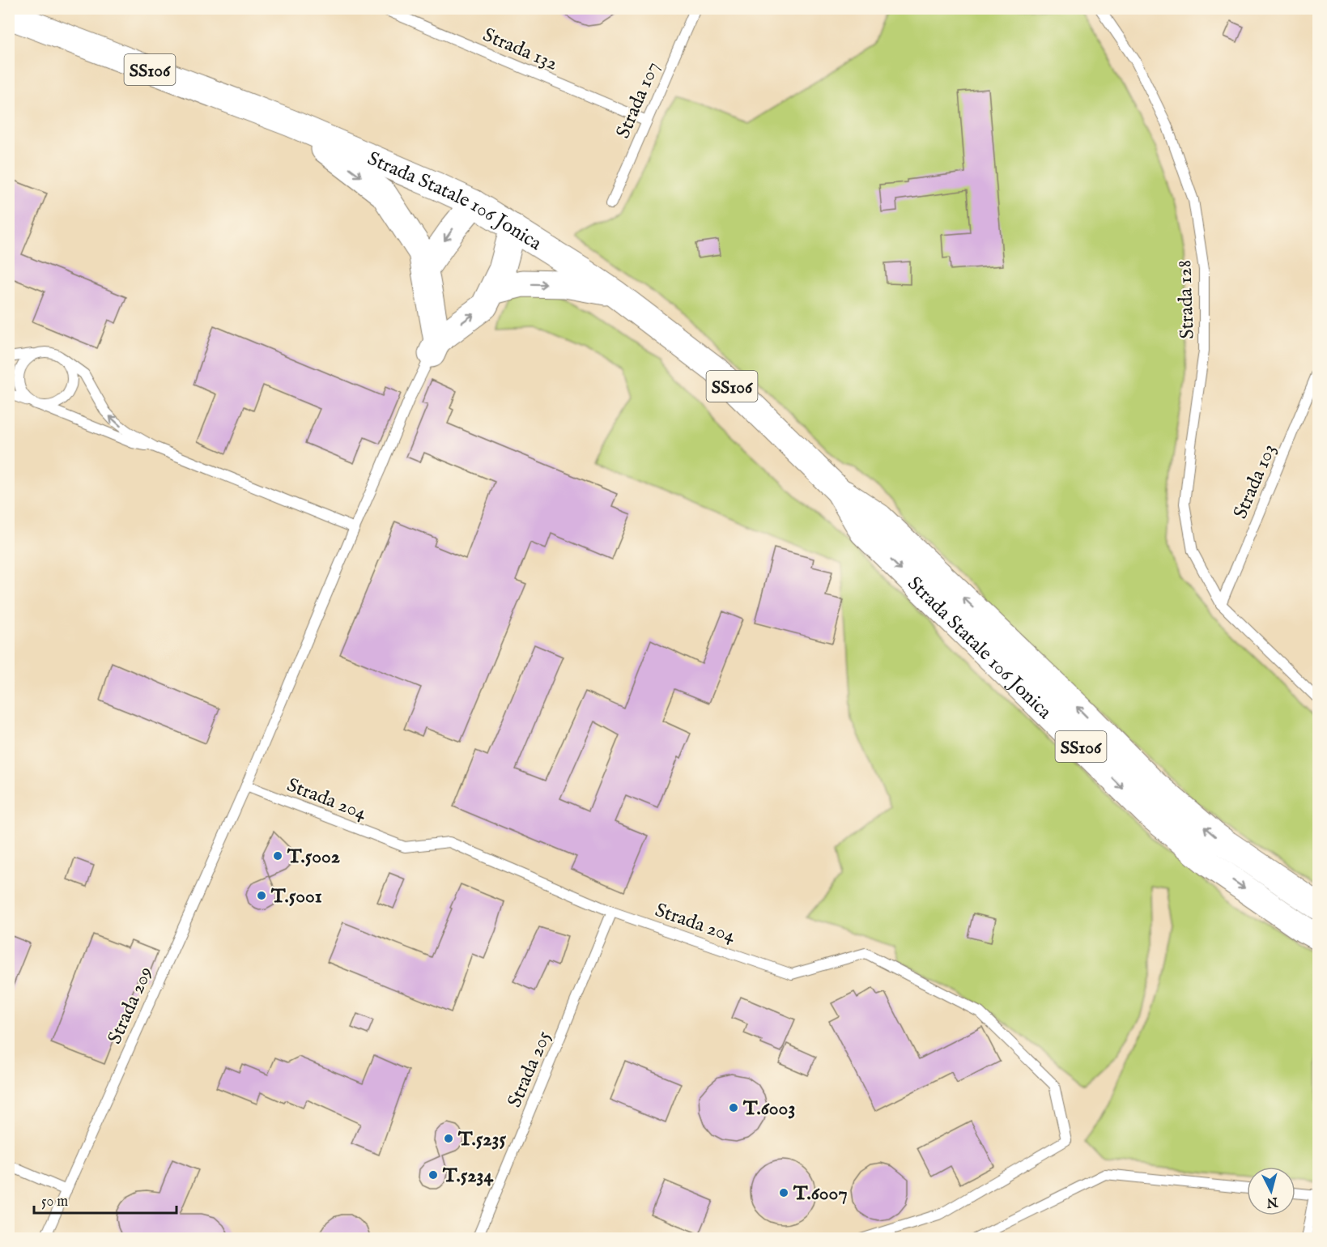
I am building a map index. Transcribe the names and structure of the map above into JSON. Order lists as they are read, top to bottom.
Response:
{
  "streets": {
    "main road": ["SS106", "Strada Statale 106 Jonica"],
    "lane": [
      "Strada 132",
      "Strada 107",
      "Strada 128",
      "Strada 103",
      "Strada 204",
      "Strada 209",
      "Strada 205"
    ]
  },
  "crossings": [
    ["Strada 132", "Strada 107"],
    ["Strada 128", "Strada 103"],
    ["Strada 204", "Strada 209"],
    ["Strada 204", "Strada 205"]
  ],
  "places": [
    "T.5002",
    "T.5001",
    "T.6003",
    "T.5235",
    "T.5234",
    "T.6007"
  ],
  "scale_bar": "50 m",
  "north": "bottom"
}
